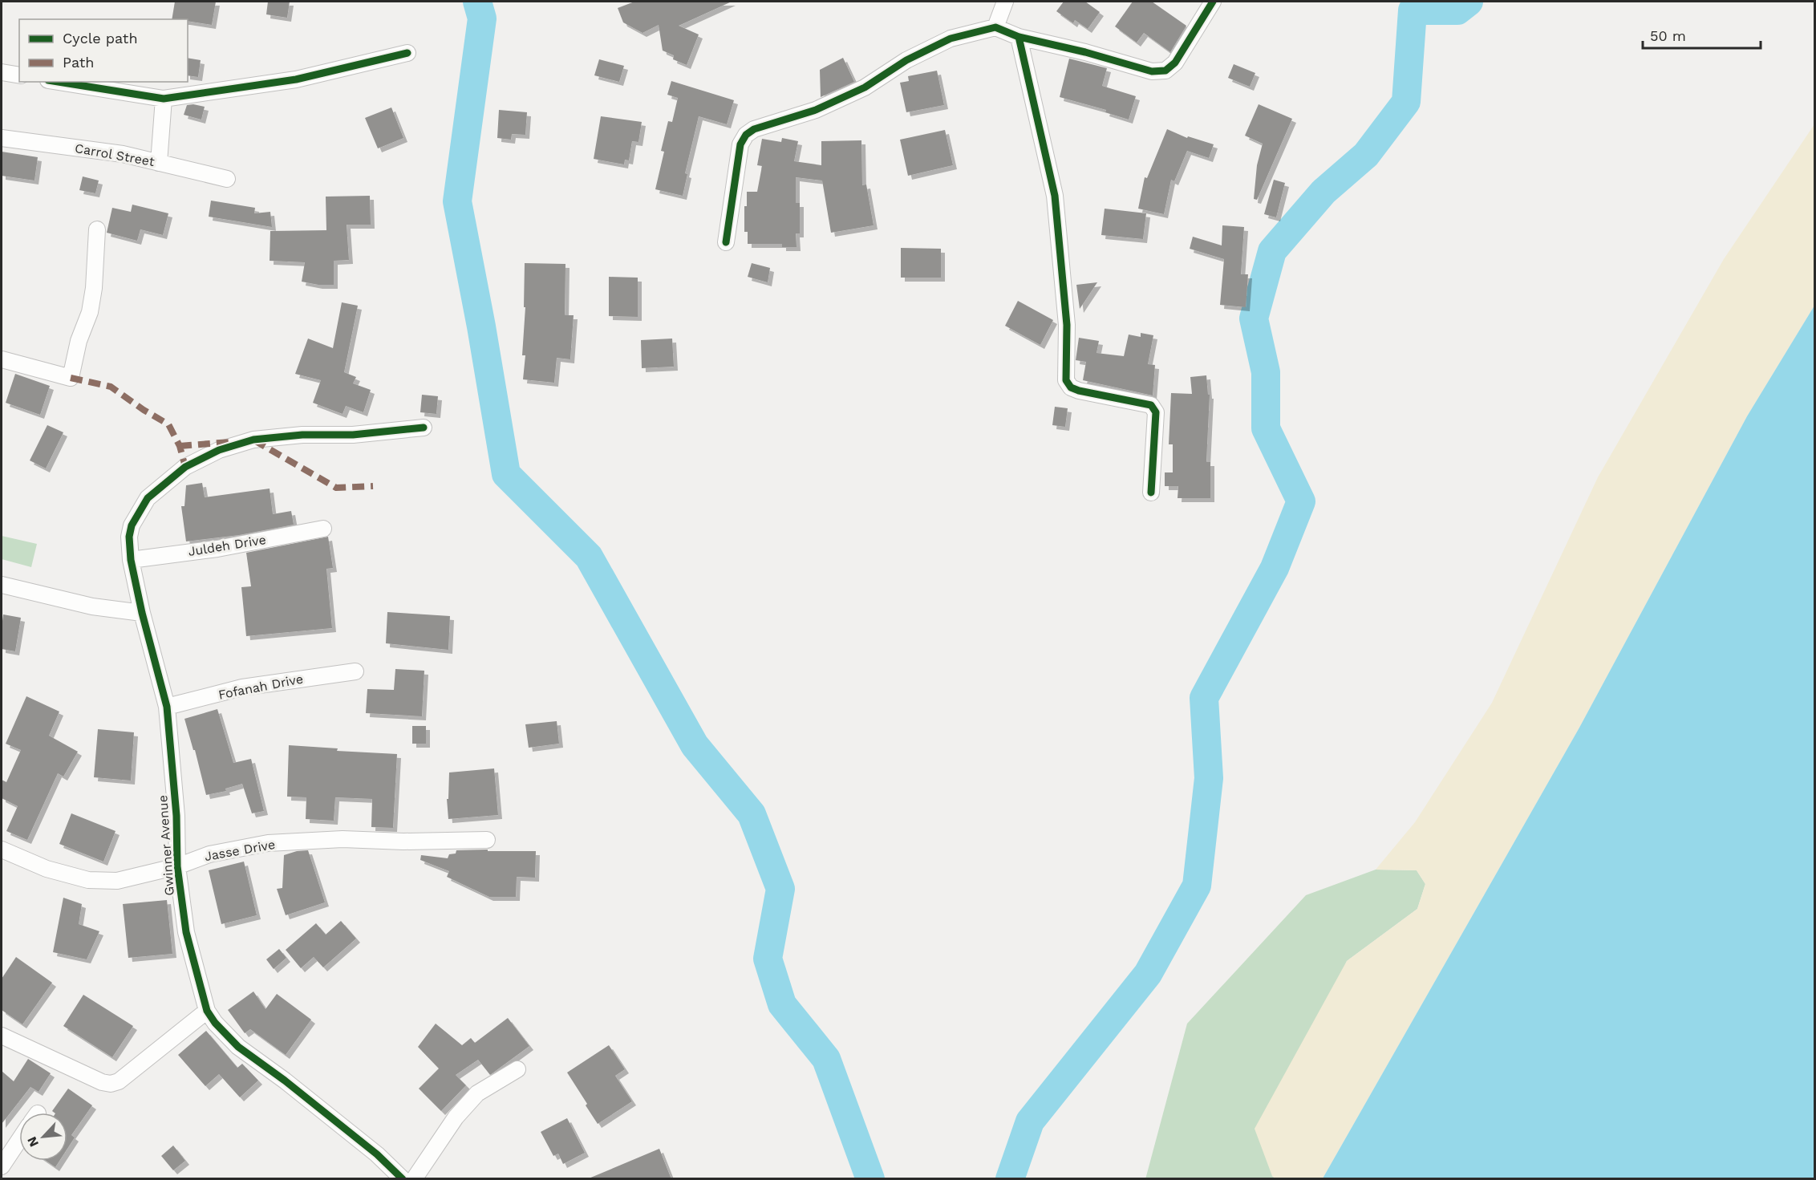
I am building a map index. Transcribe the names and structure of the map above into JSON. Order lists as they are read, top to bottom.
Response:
{
  "streets": {
    "street": [
      "Carrol Street",
      "Juldeh Drive",
      "Fofanah Drive",
      "Gwinner Avenue",
      "Jasse Drive"
    ]
  },
  "crossings": [
    ["Juldeh Drive", "Gwinner Avenue"],
    ["Fofanah Drive", "Gwinner Avenue"],
    ["Gwinner Avenue", "Jasse Drive"]
  ],
  "legend": ["Cycle path", "Path"],
  "scale_bar": "50 m",
  "north": "bottom left"
}
